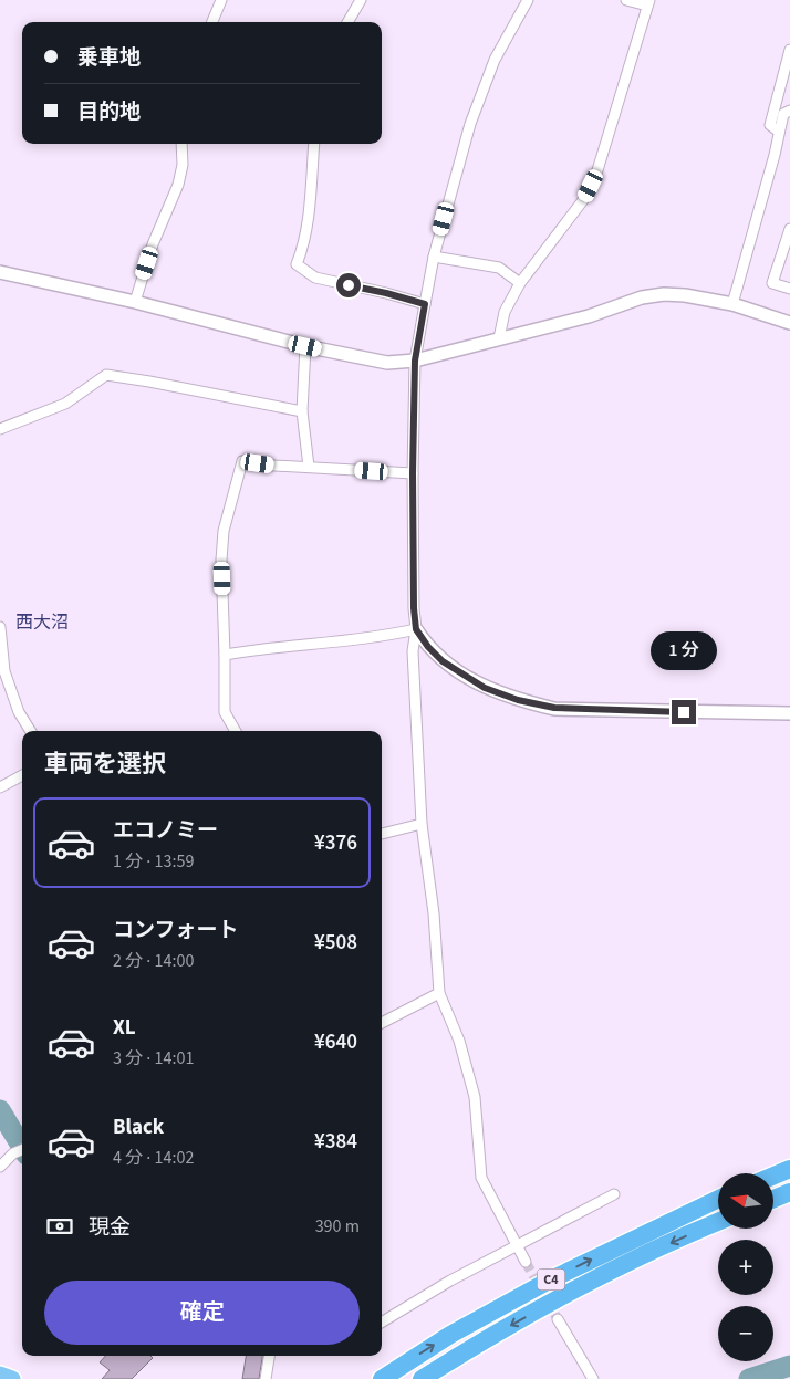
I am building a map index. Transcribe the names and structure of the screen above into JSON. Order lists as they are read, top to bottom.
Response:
{
  "streets": {
    "highway": ["C4"]
  },
  "districts": ["西大沼"],
  "north": "left",
  "page": {
    "banner": ["乗車地", "目的地"],
    "bubble": "1 分",
    "heading": "車両を選択",
    "list": [
      {
        "name": "エコノミー",
        "note": "1 分 · 13:59",
        "value": "¥376"
      },
      {
        "name": "コンフォート",
        "note": "2 分 · 14:00",
        "value": "¥508"
      },
      {
        "name": "XL",
        "note": "3 分 · 14:01",
        "value": "¥640"
      },
      {
        "name": "Black",
        "note": "4 分 · 14:02",
        "value": "¥384"
      }
    ],
    "map_buttons": ["+", "−"],
    "pay": ["現金", "390 m"],
    "buttons": "確定"
  }
}
